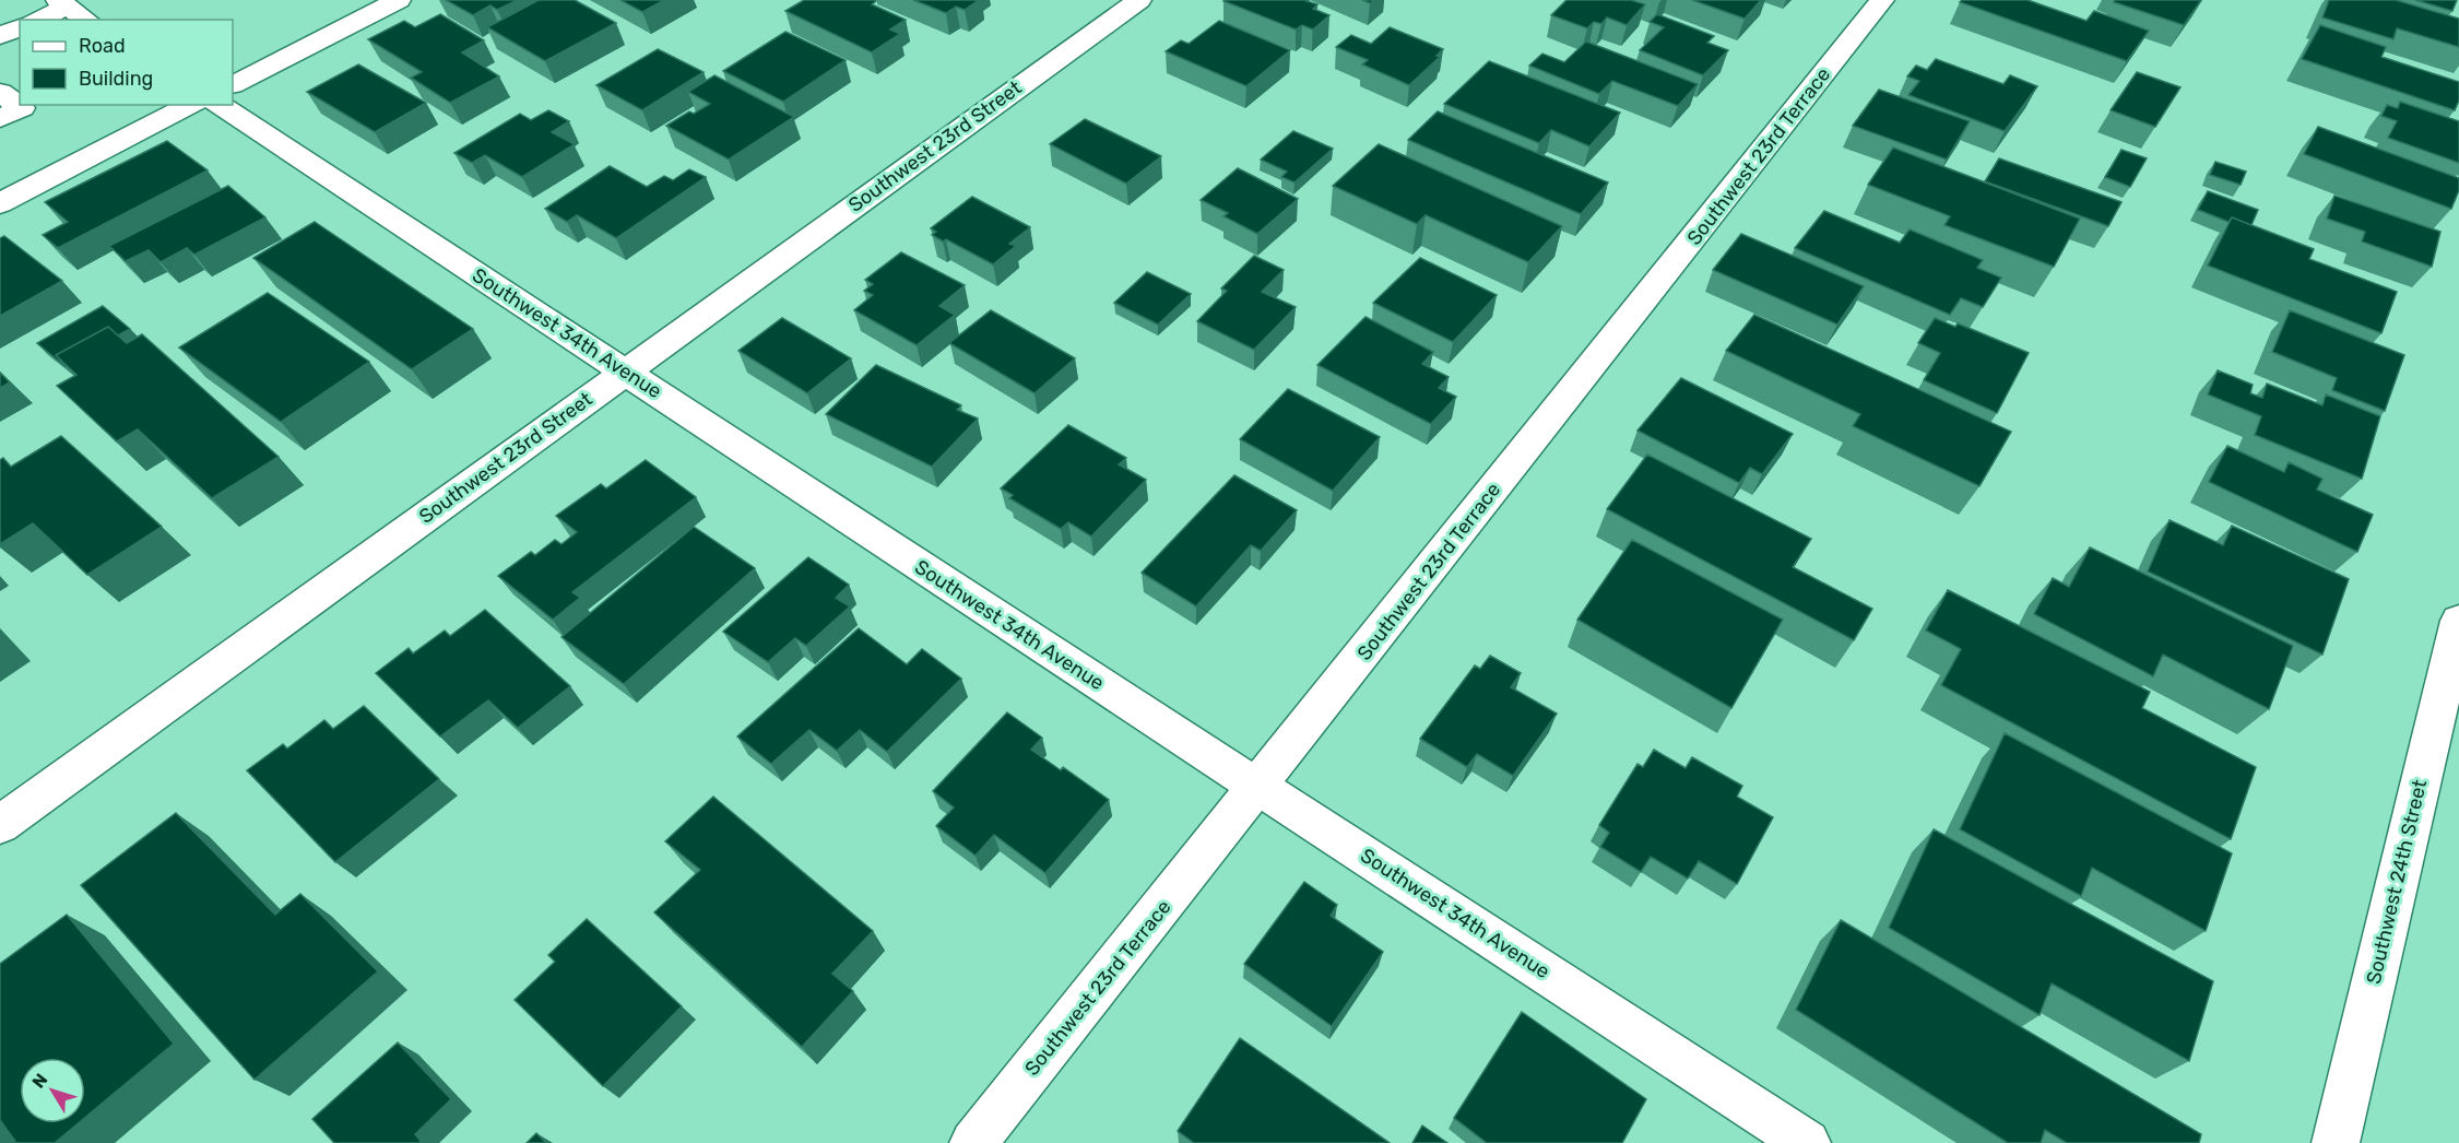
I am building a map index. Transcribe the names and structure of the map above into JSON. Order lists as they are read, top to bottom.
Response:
{
  "streets": {
    "street": [
      "Southwest 23rd Street",
      "Southwest 23rd Terrace",
      "Southwest 34th Avenue",
      "Southwest 24th Street"
    ]
  },
  "crossings": [
    ["Southwest 23rd Street", "Southwest 34th Avenue"],
    ["Southwest 23rd Terrace", "Southwest 34th Avenue"]
  ],
  "legend": ["Road", "Building"],
  "north": "top left"
}
